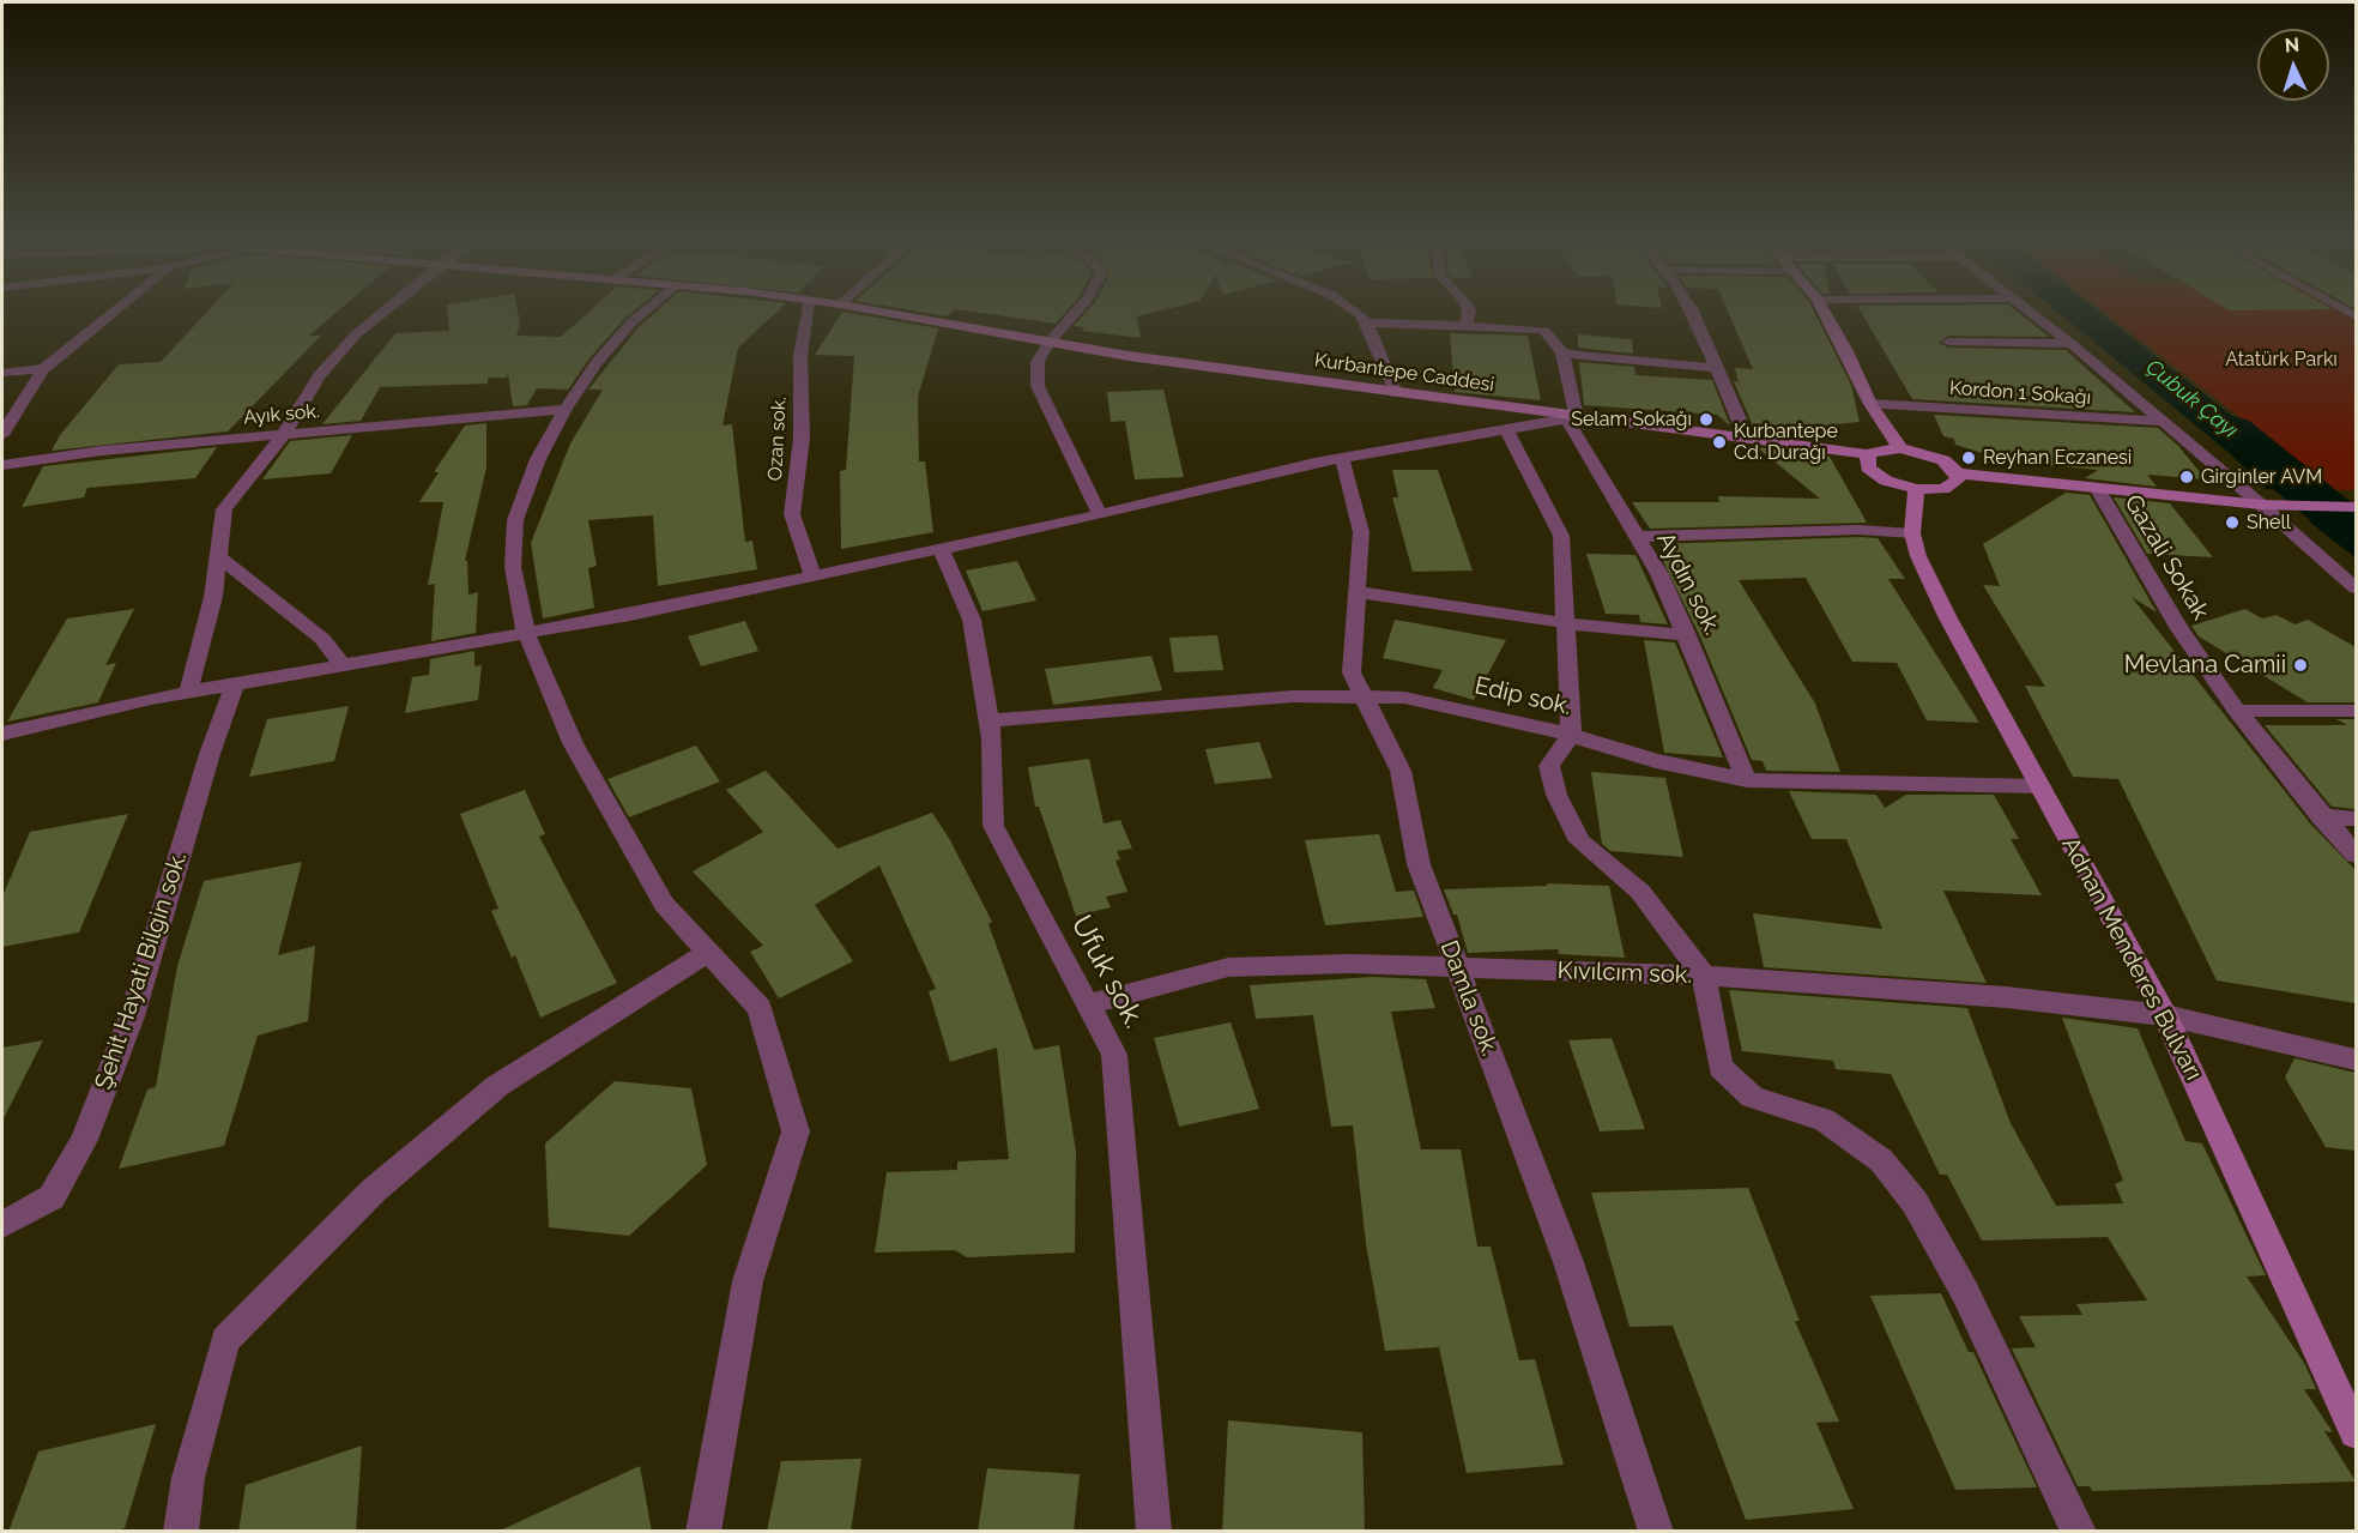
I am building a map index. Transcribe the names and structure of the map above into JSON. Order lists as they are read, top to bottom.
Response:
{
  "streets": {
    "main road": ["Kurbantepe Caddesi", "Adnan Menderes Bulvarı"],
    "street": [
      "Kordon 1 Sokağı",
      "Ayık sok.",
      "Ozan sok.",
      "Gazali Sokak",
      "Aydın sok.",
      "Edip sok.",
      "Şehit Hayati Bilgin sok.",
      "Ufuk sok.",
      "Kıvılcım sok.",
      "Damla sok."
    ]
  },
  "crossings": [
    ["Kurbantepe Caddesi", "Aydın sok."],
    ["Aydın sok.", "Edip sok."],
    ["Edip sok.", "Adnan Menderes Bulvarı"],
    ["Edip sok.", "Ufuk sok."],
    ["Edip sok.", "Damla sok."],
    ["Adnan Menderes Bulvarı", "Kıvılcım sok."],
    ["Ufuk sok.", "Kıvılcım sok."],
    ["Kıvılcım sok.", "Damla sok."]
  ],
  "water": ["Çubuk Çayı"],
  "parks": ["Atatürk Parkı"],
  "places": [
    "Selam Sokağı",
    "Kurbantepe Cd. Durağı",
    "Reyhan Eczanesi",
    "Girginler AVM",
    "Shell",
    "Mevlana Camii"
  ],
  "north": "top"
}
